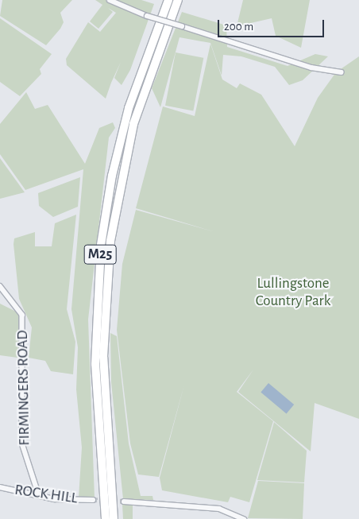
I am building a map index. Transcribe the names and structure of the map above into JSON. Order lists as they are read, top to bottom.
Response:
{
  "streets": {
    "highway": ["M25"],
    "street": ["FIRMINGERS ROAD", "ROCK HILL"]
  },
  "crossings": [
    ["FIRMINGERS ROAD", "ROCK HILL"]
  ],
  "parks": ["Lullingstone Country Park"],
  "scale_bar": "200 m"
}
